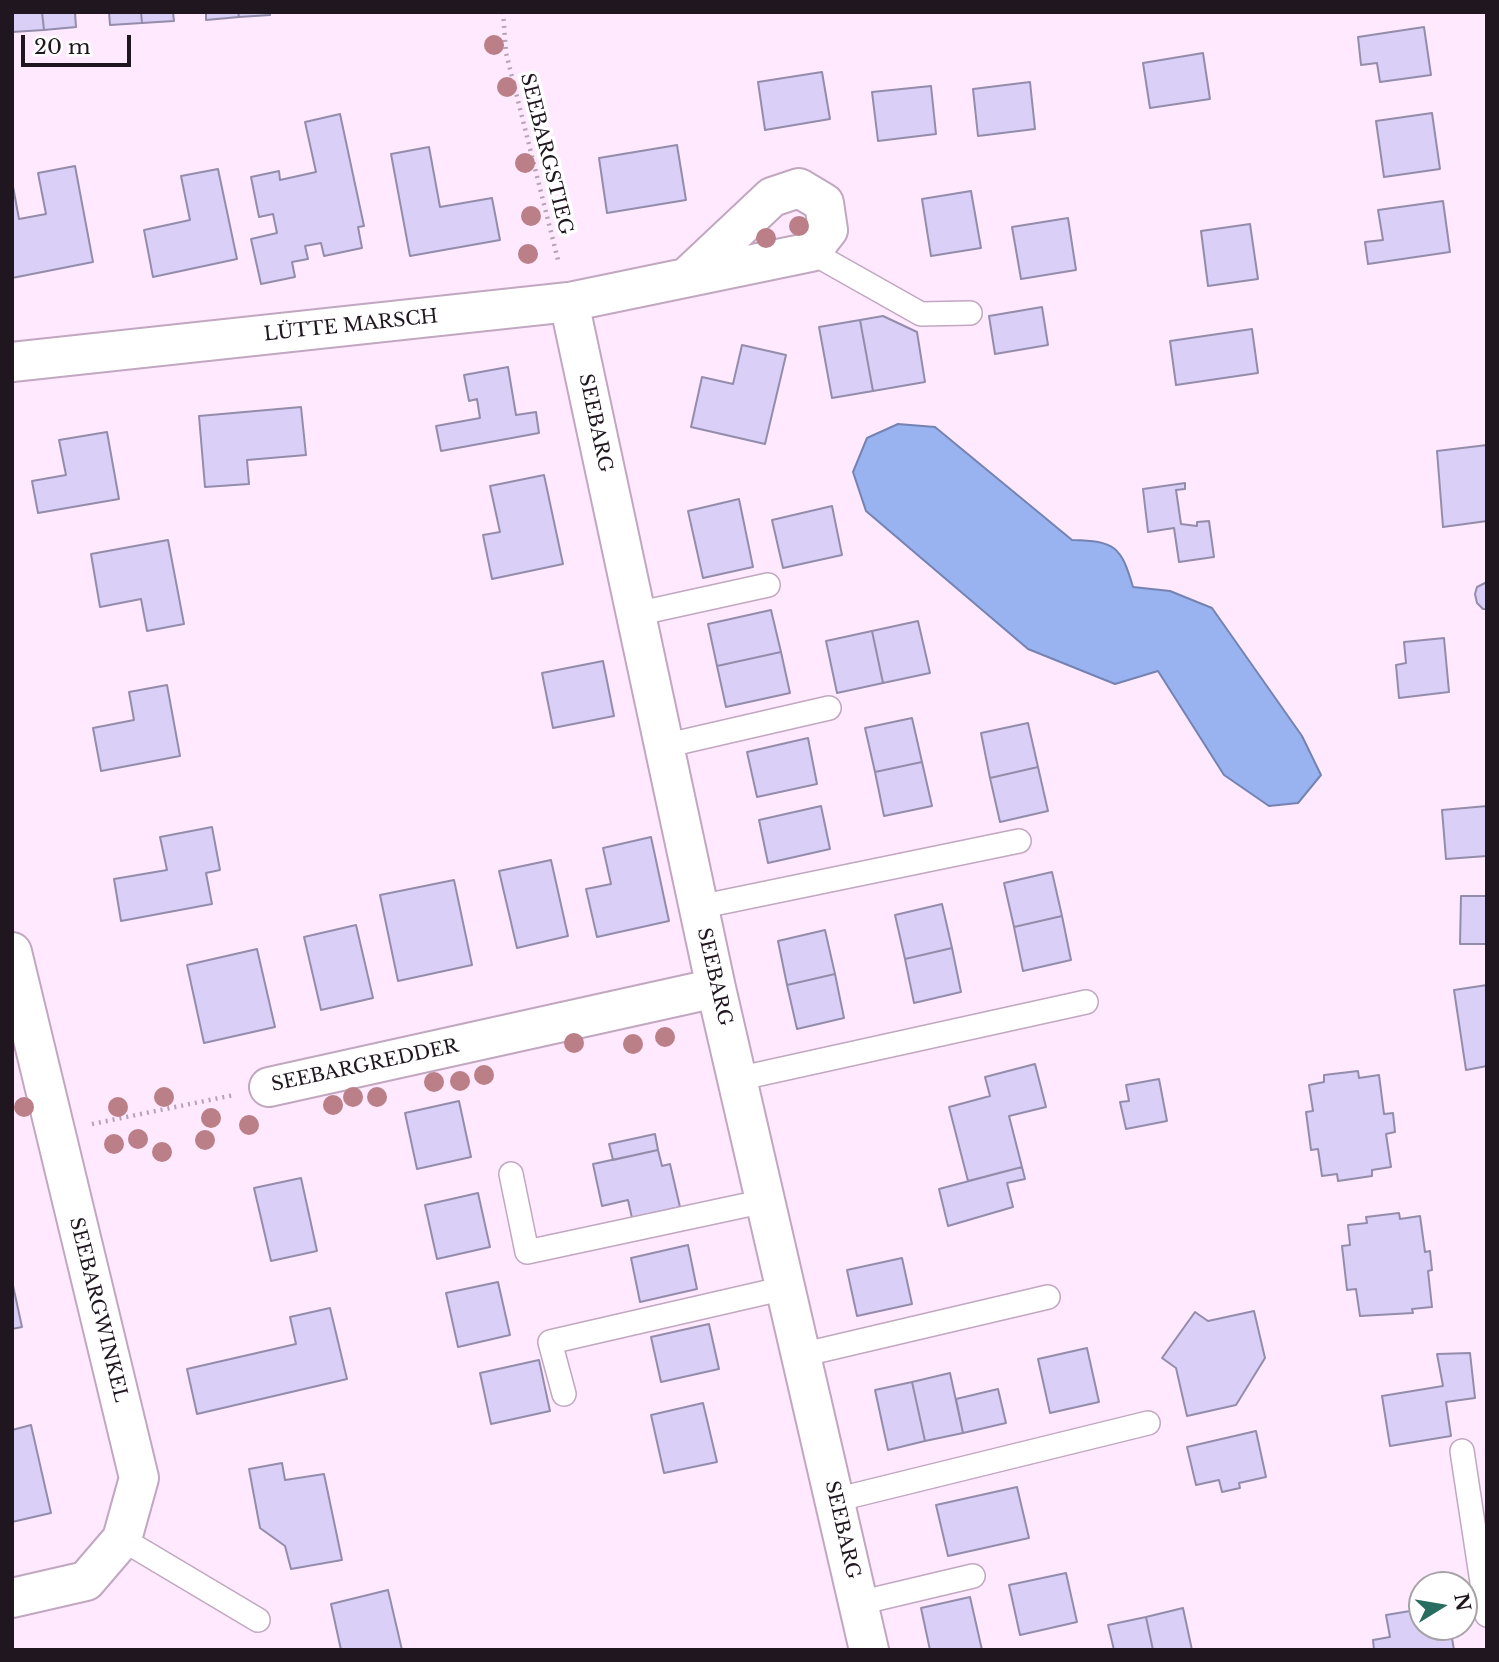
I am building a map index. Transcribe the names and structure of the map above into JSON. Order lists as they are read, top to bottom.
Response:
{
  "streets": {
    "street": [
      "LÜTTE MARSCH",
      "SEEBARG",
      "SEEBARGREDDER",
      "SEEBARGWINKEL"
    ],
    "path": ["SEEBARGSTIEG"]
  },
  "crossings": [
    ["SEEBARGSTIEG", "LÜTTE MARSCH"],
    ["SEEBARGSTIEG", "SEEBARG"],
    ["LÜTTE MARSCH", "SEEBARG"],
    ["SEEBARG", "SEEBARGREDDER"],
    ["SEEBARGREDDER", "SEEBARGWINKEL"]
  ],
  "scale_bar": "20 m",
  "north": "right"
}
